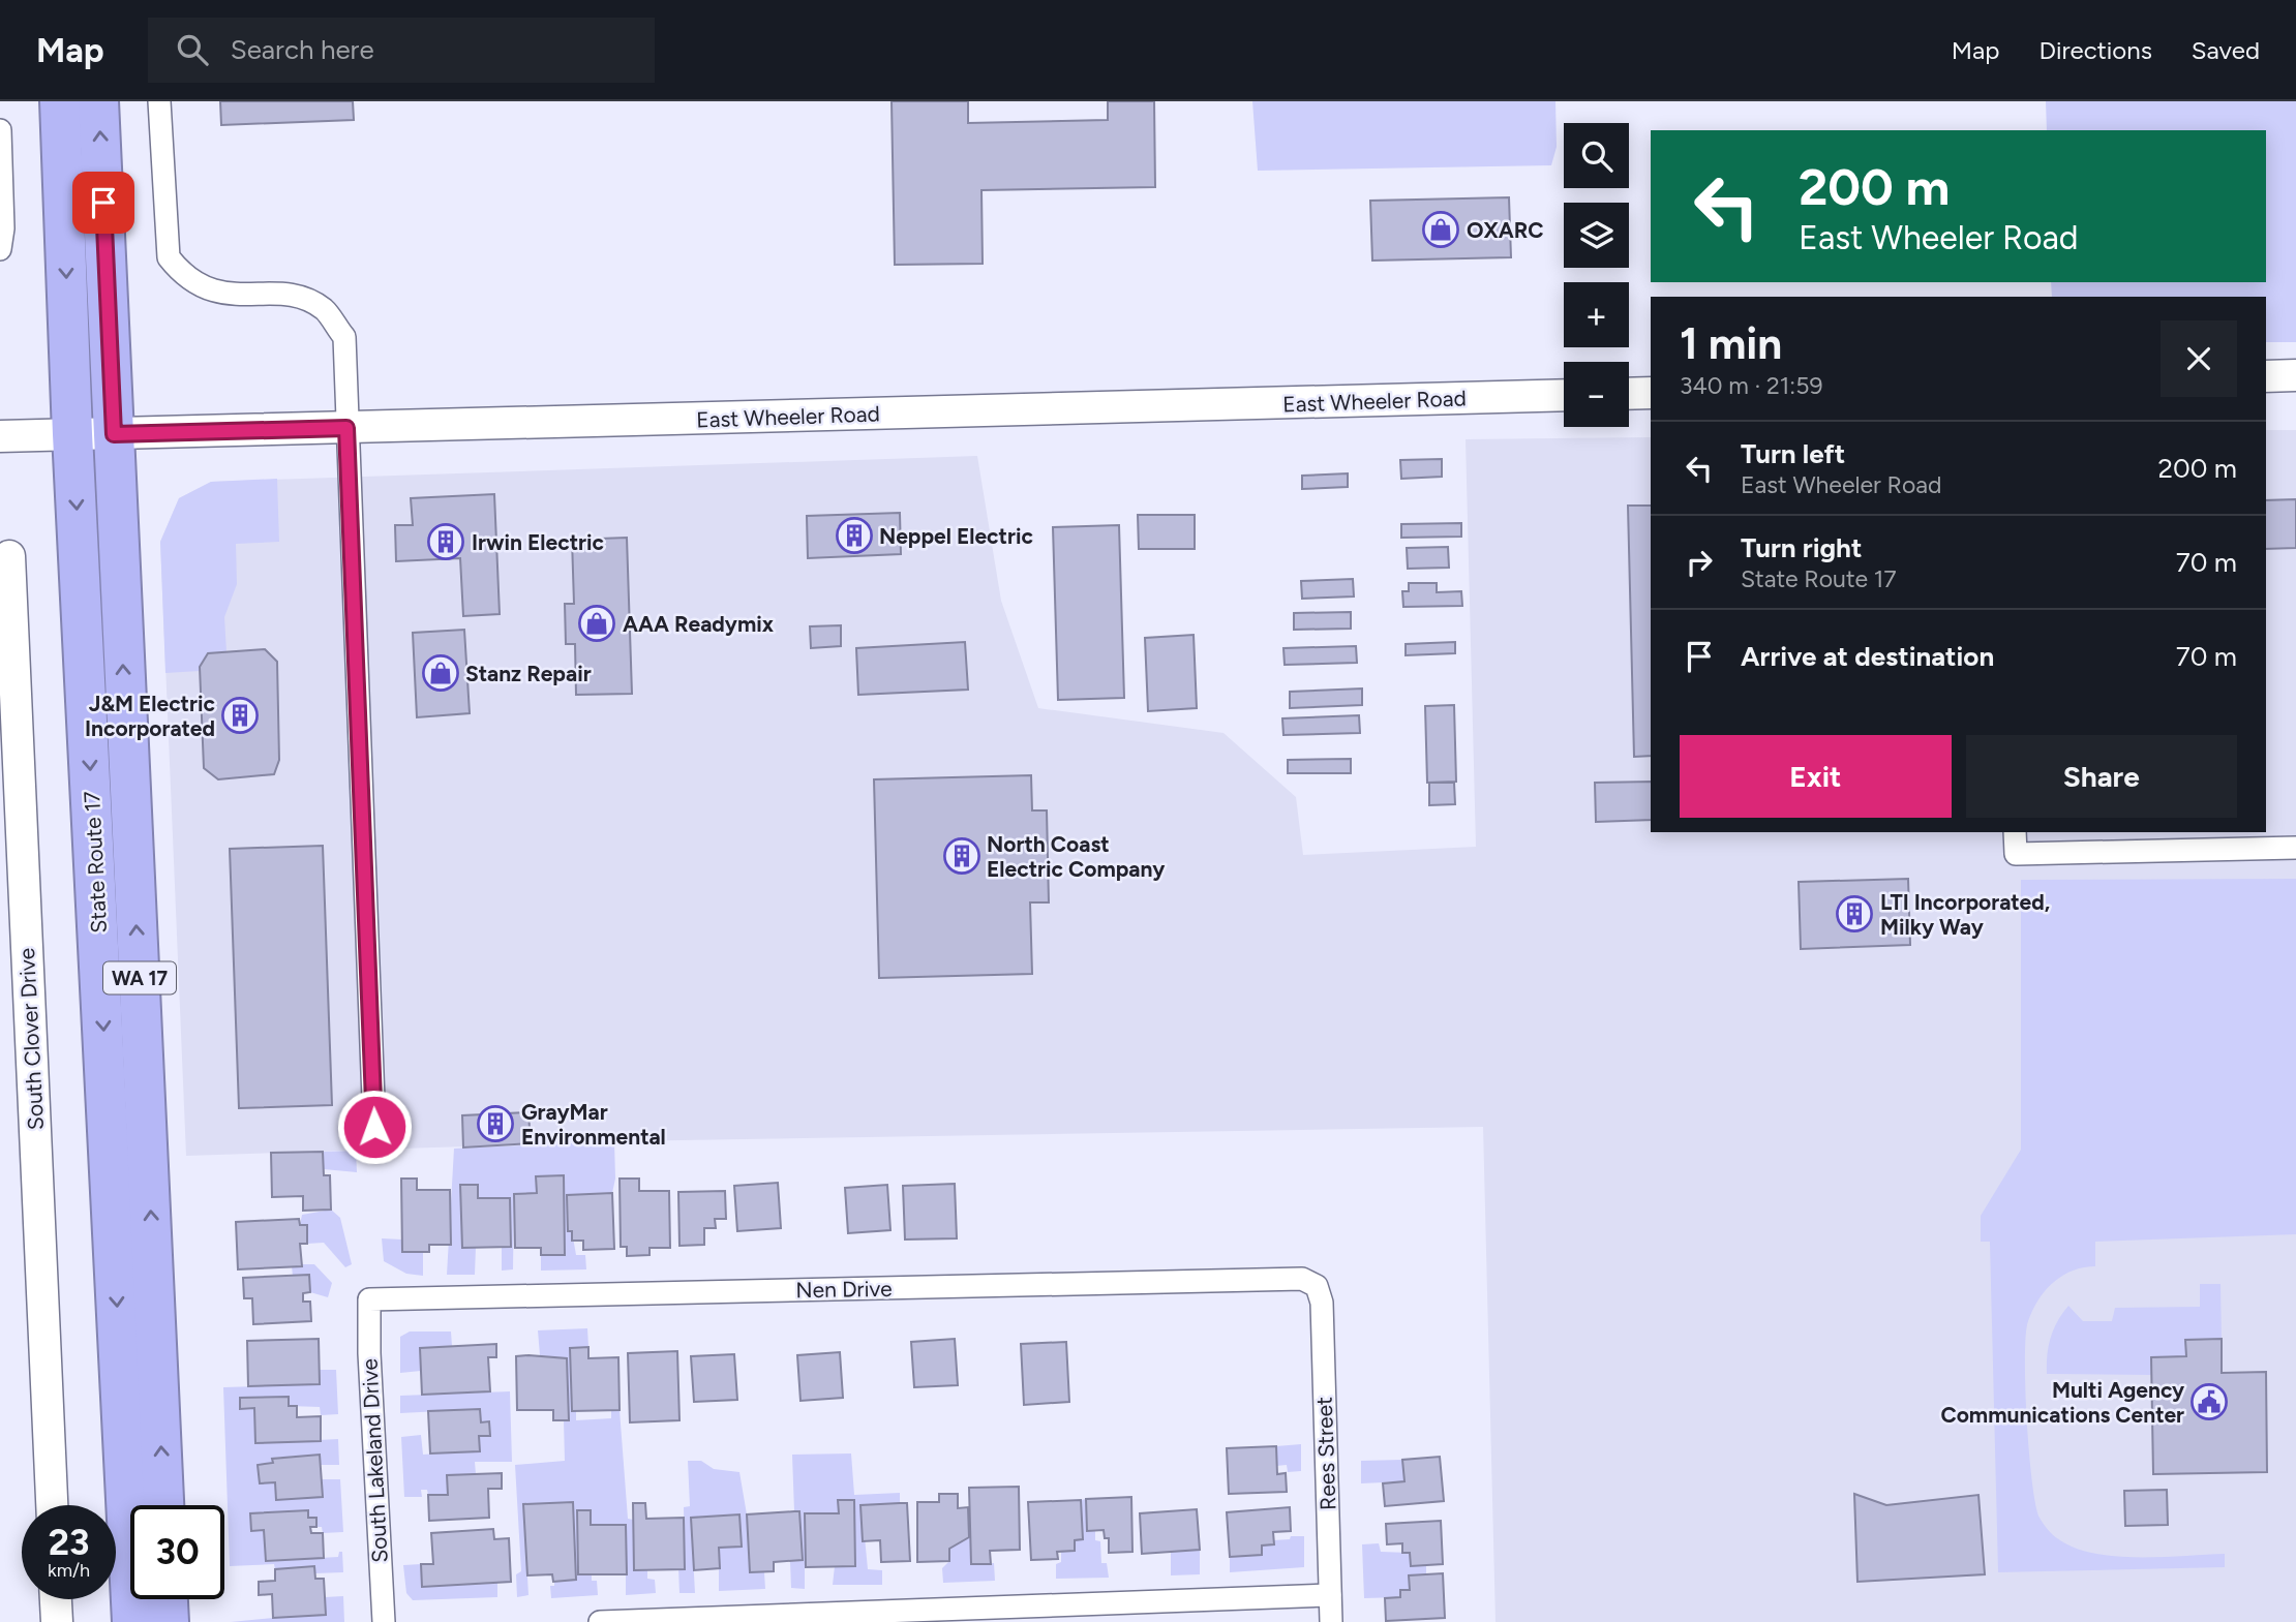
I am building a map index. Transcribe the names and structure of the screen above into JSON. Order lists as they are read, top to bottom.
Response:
{
  "streets": {
    "highway": ["State Route 17", "WA 17"],
    "main road": ["East Wheeler Road", "South Clover Drive"],
    "street": ["Nen Drive", "Rees Street", "South Lakeland Drive"]
  },
  "crossings": [
    ["East Wheeler Road", "State Route 17"],
    ["Nen Drive", "Rees Street"],
    ["Nen Drive", "South Lakeland Drive"]
  ],
  "places": {
    "shop": ["OXARC", "AAA Readymix", "Stanz Repair"],
    "building": [
      "Neppel Electric",
      "Irwin Electric",
      "J&M Electric Incorporated",
      "North Coast Electric Company",
      "LTI Incorporated, Milky Way",
      "GrayMar Environmental"
    ],
    "public building": ["Multi Agency Communications Center"]
  },
  "page": {
    "header": "Map",
    "search": "Search here",
    "nav": ["Map", "Directions", "Saved"],
    "map_buttons": ["+", "−"],
    "turn": ["200 m", "East Wheeler Road"],
    "heading": ["1 min", "340 m · 21:59"],
    "list": [
      {
        "name": "Turn left",
        "note": "East Wheeler Road",
        "value": "200 m"
      },
      {
        "name": "Turn right",
        "note": "State Route 17",
        "value": "70 m"
      },
      {
        "name": "Arrive at destination",
        "value": "70 m"
      }
    ],
    "buttons": ["Exit", "Share"],
    "speed": "23 km/h",
    "limit": "30"
  }
}
